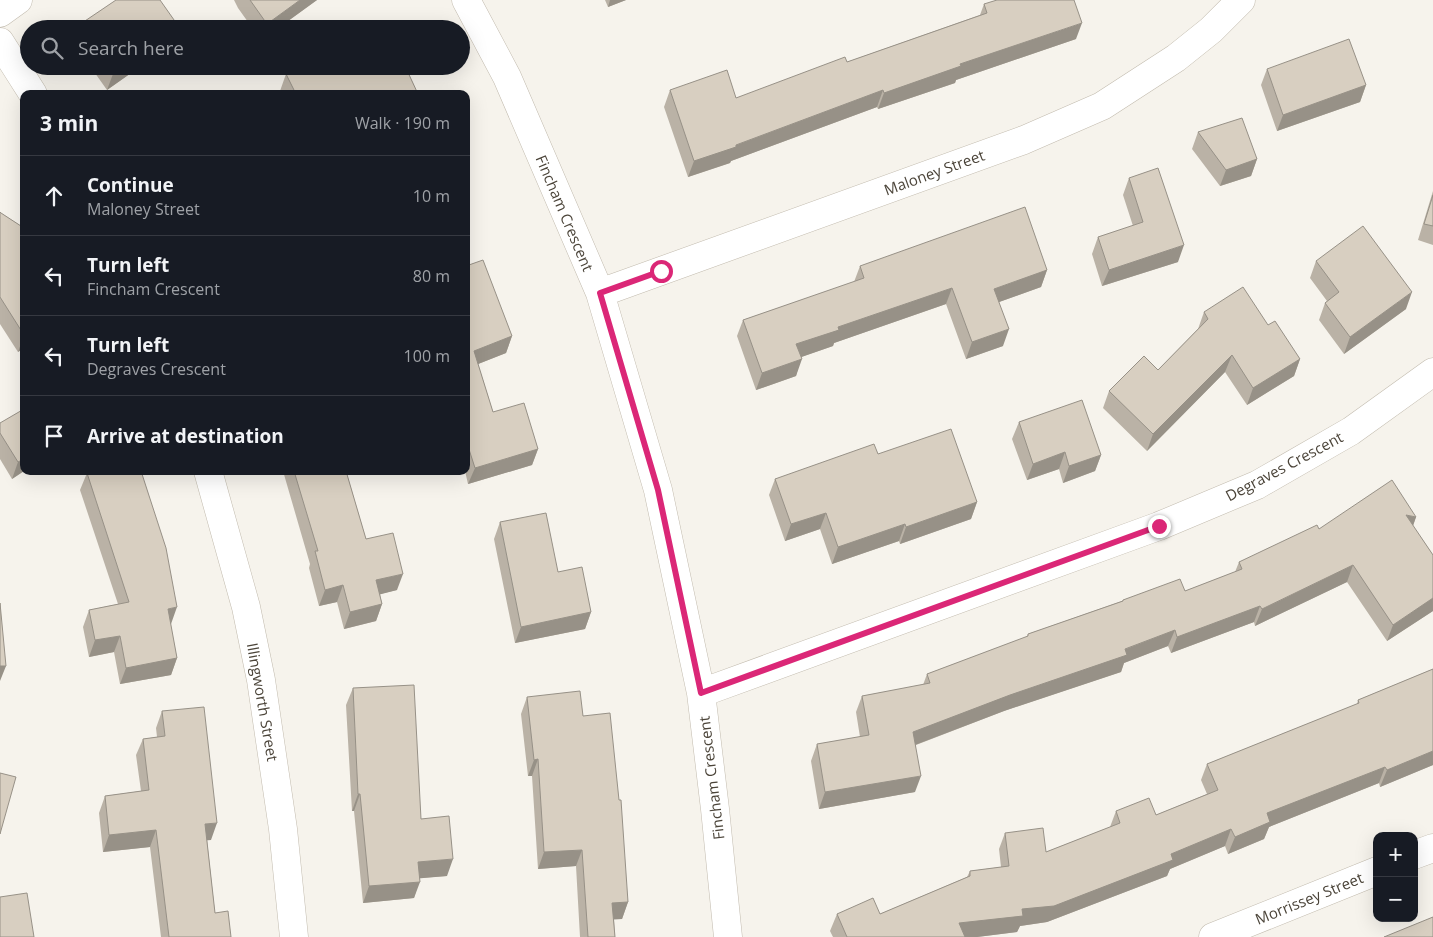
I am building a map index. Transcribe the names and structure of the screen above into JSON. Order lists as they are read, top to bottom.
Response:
{
  "streets": {
    "street": [
      "Maloney Street",
      "Fincham Crescent",
      "Degraves Crescent",
      "Illingworth Street",
      "Morrissey Street"
    ]
  },
  "crossings": [
    ["Maloney Street", "Fincham Crescent"],
    ["Fincham Crescent", "Degraves Crescent"]
  ],
  "page": {
    "search": "Search here",
    "heading": ["3 min", "Walk · 190 m"],
    "list": [
      ["Continue", "Maloney Street", "10 m"],
      ["Turn left", "Fincham Crescent", "80 m"],
      ["Turn left", "Degraves Crescent", "100 m"],
      "Arrive at destination"
    ],
    "map_buttons": ["+", "−"]
  }
}
